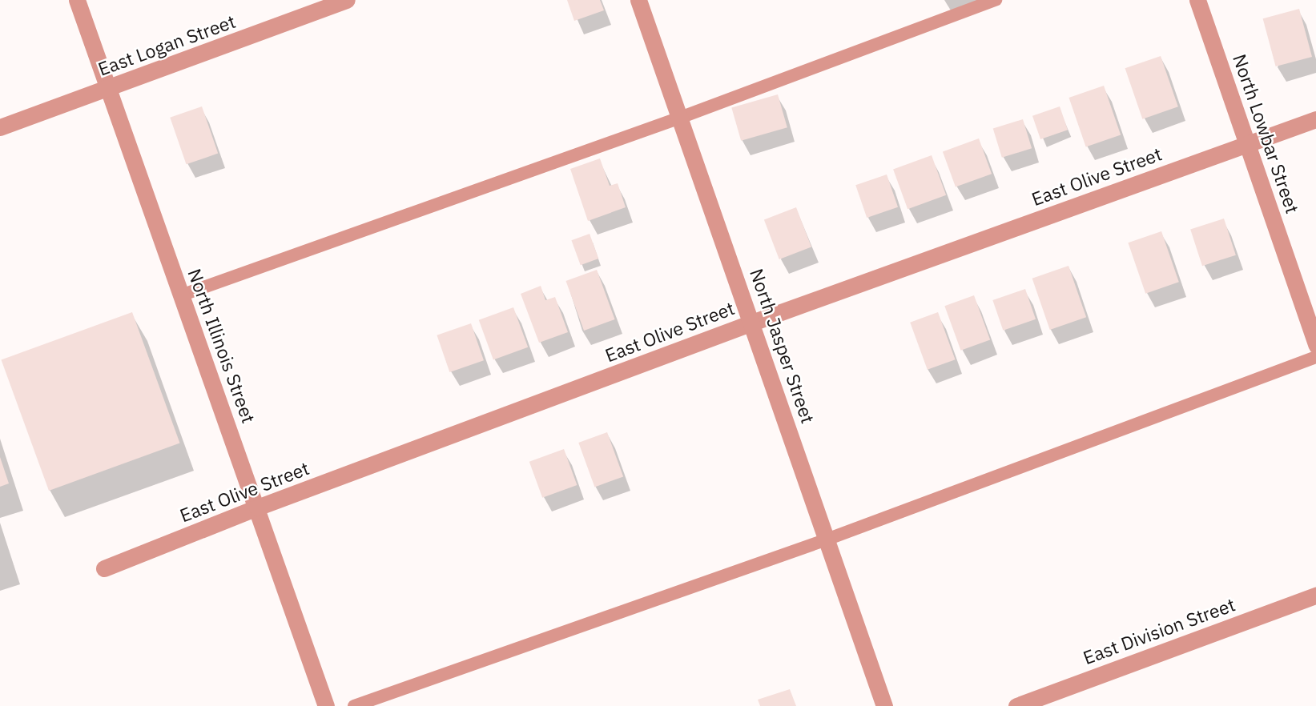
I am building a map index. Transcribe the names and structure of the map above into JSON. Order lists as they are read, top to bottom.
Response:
{
  "streets": {
    "street": [
      "East Logan Street",
      "North Lowbar Street",
      "East Olive Street",
      "North Illinois Street",
      "North Jasper Street",
      "East Division Street"
    ]
  },
  "crossings": [
    ["East Logan Street", "North Illinois Street"],
    ["North Lowbar Street", "East Olive Street"],
    ["East Olive Street", "North Illinois Street"],
    ["East Olive Street", "North Jasper Street"]
  ]
}
